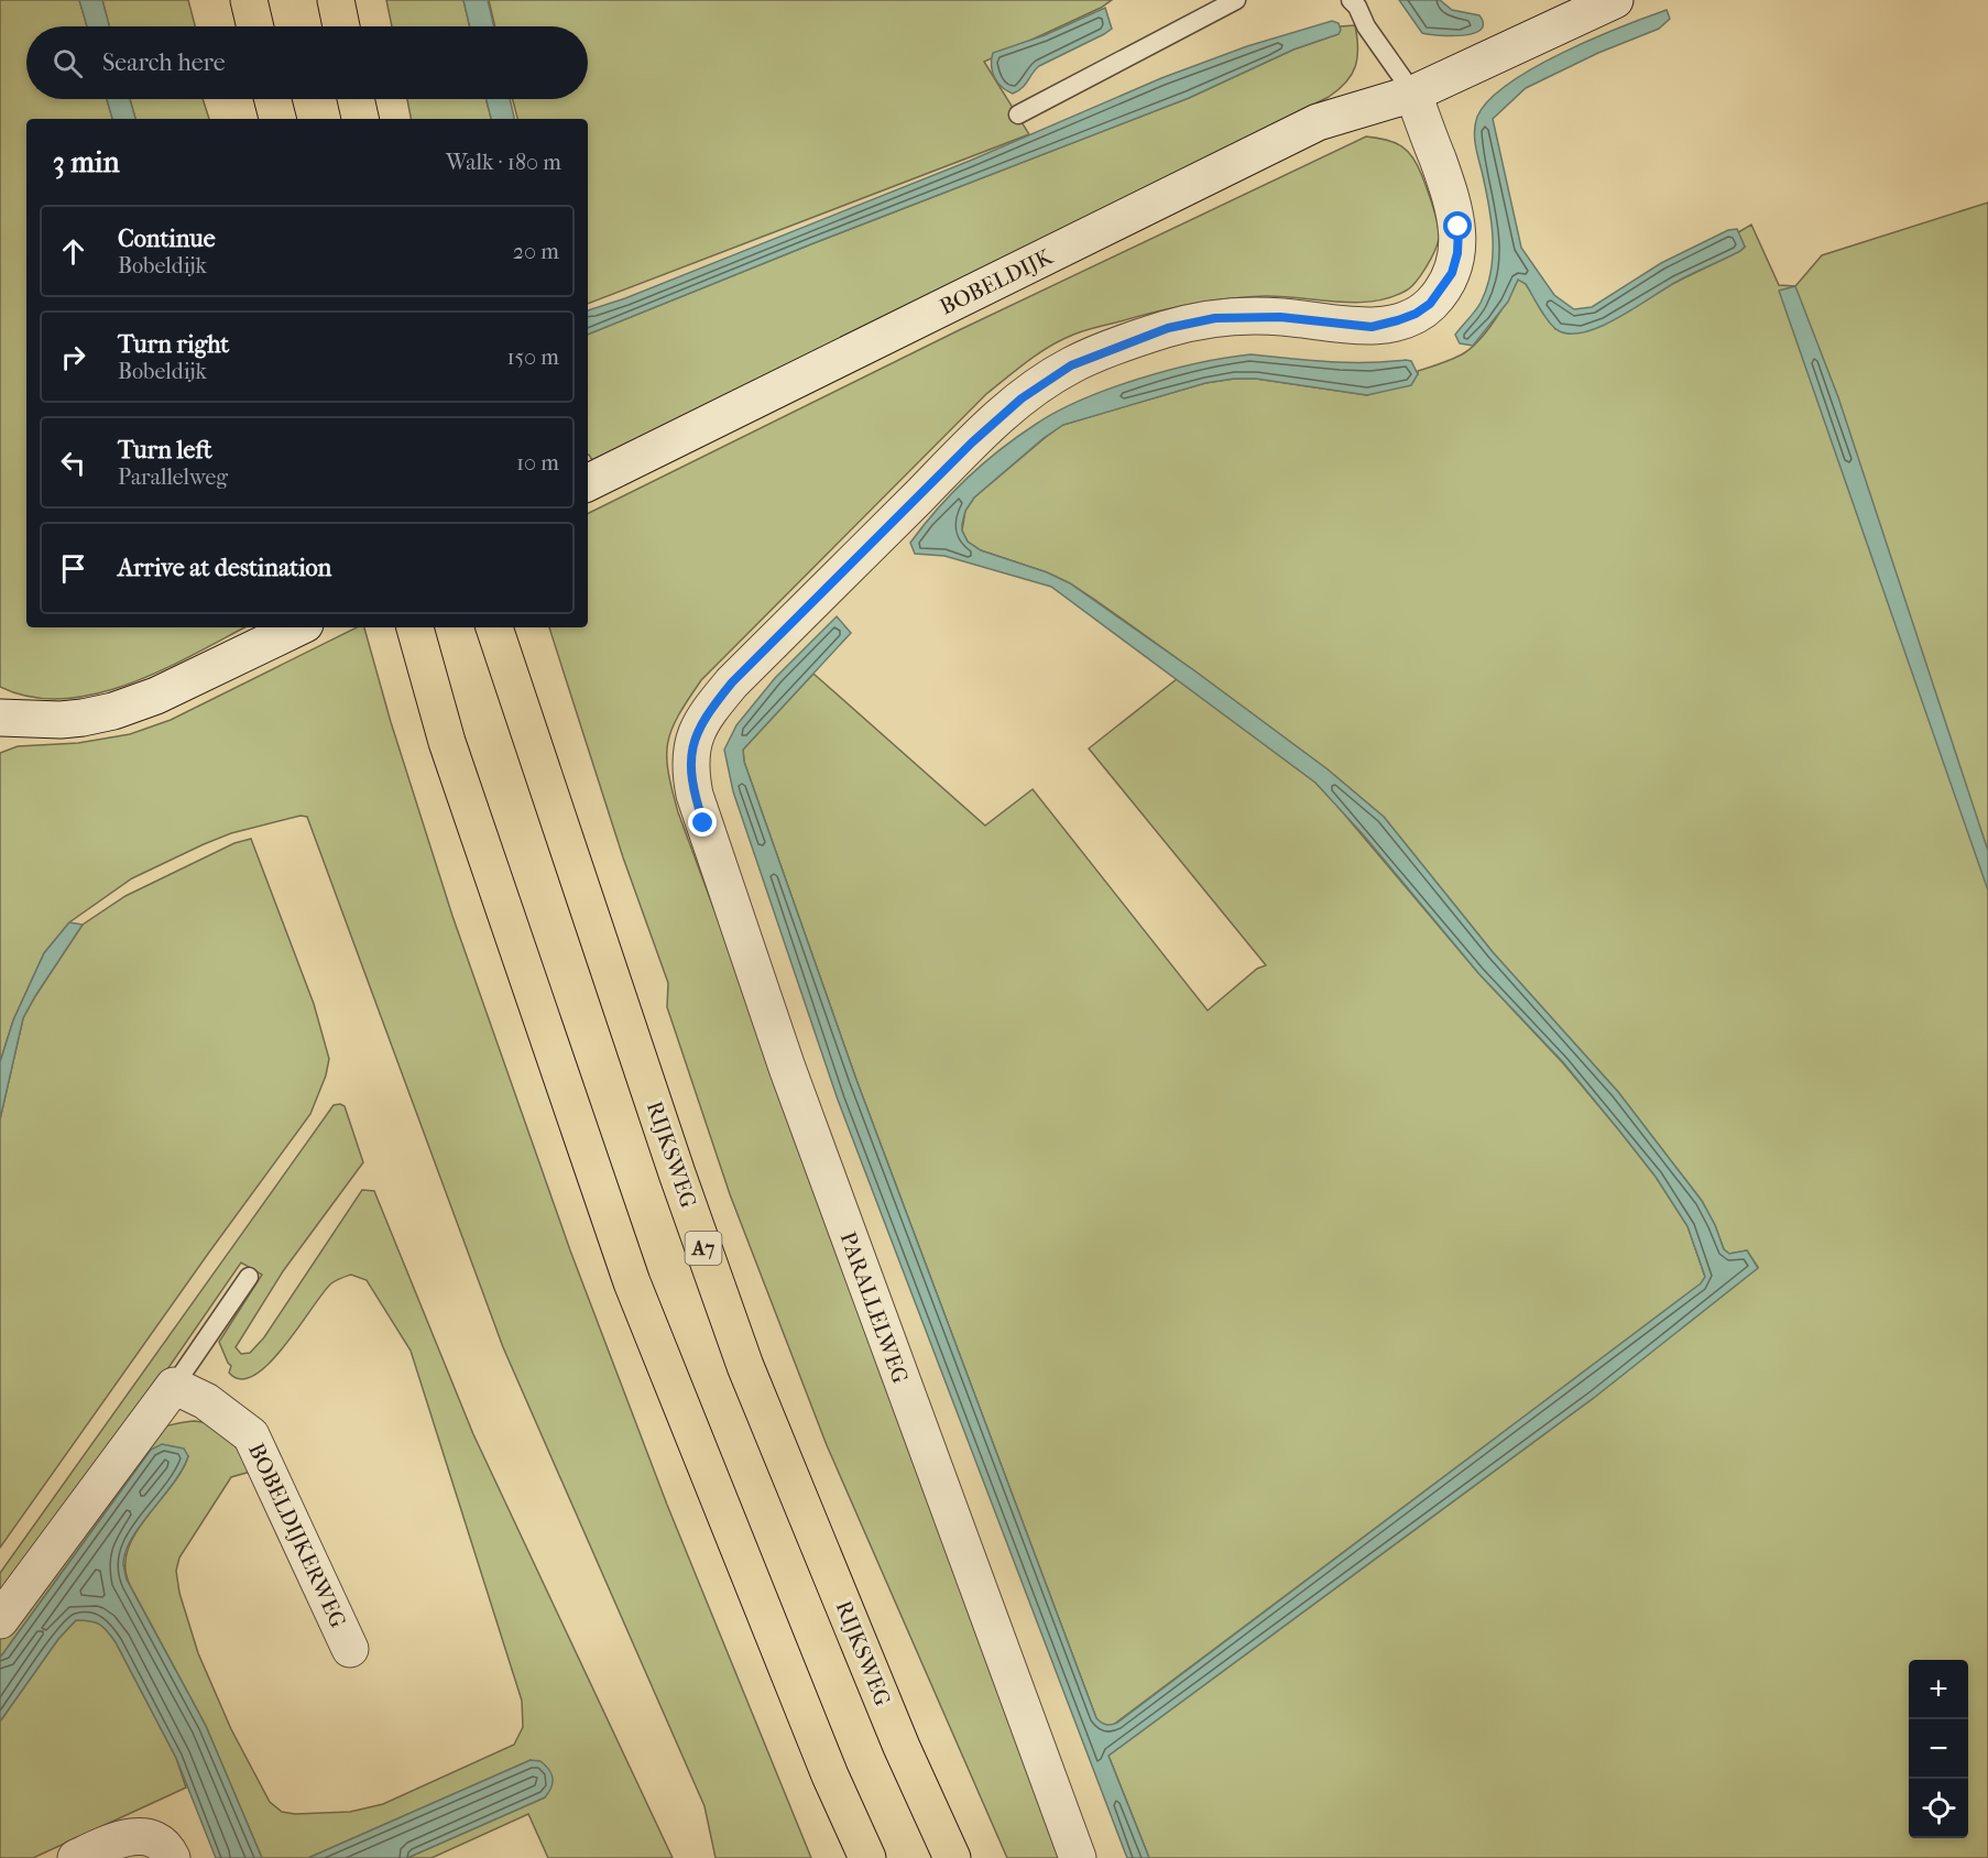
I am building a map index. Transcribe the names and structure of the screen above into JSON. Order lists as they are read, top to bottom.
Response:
{
  "streets": {
    "highway": ["RIJKSWEG", "A7"],
    "street": ["BOBELDIJK", "PARALLELWEG", "BOBELDIJKERWEG"]
  },
  "crossings": [
    ["BOBELDIJK", "PARALLELWEG"]
  ],
  "page": {
    "search": "Search here",
    "heading": ["3 min", "Walk · 180 m"],
    "list": [
      ["Continue", "Bobeldijk", "20 m"],
      ["Turn right", "Bobeldijk", "150 m"],
      ["Turn left", "Parallelweg", "10 m"],
      "Arrive at destination"
    ],
    "map_buttons": ["+", "−"]
  }
}
